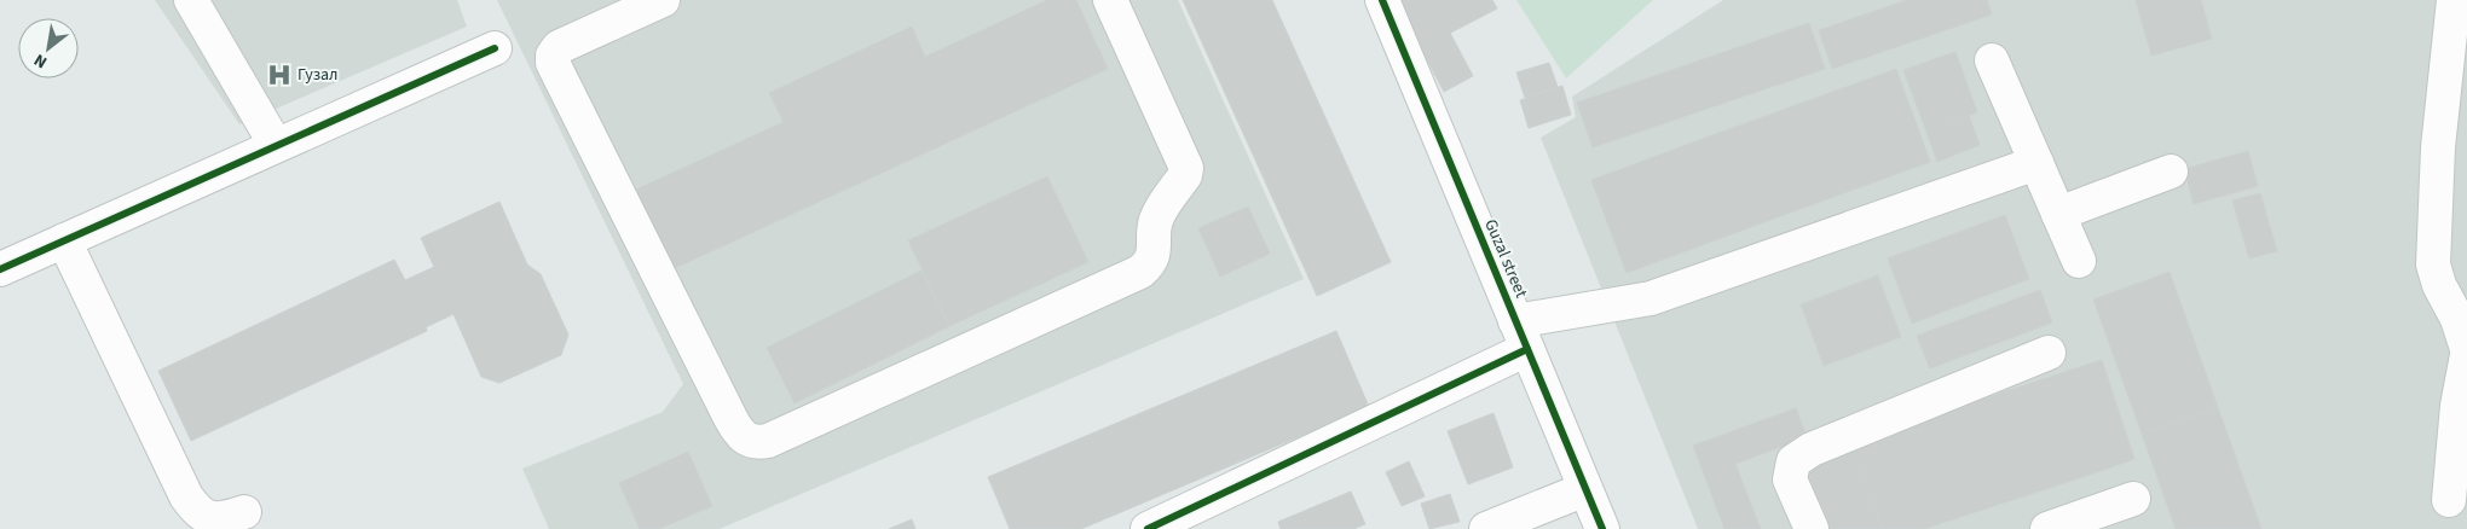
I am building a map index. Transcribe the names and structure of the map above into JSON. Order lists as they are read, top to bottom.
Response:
{
  "streets": {
    "street": ["Guzal street"]
  },
  "places": {
    "hospital": ["Гузал"]
  },
  "north": "bottom left"
}
